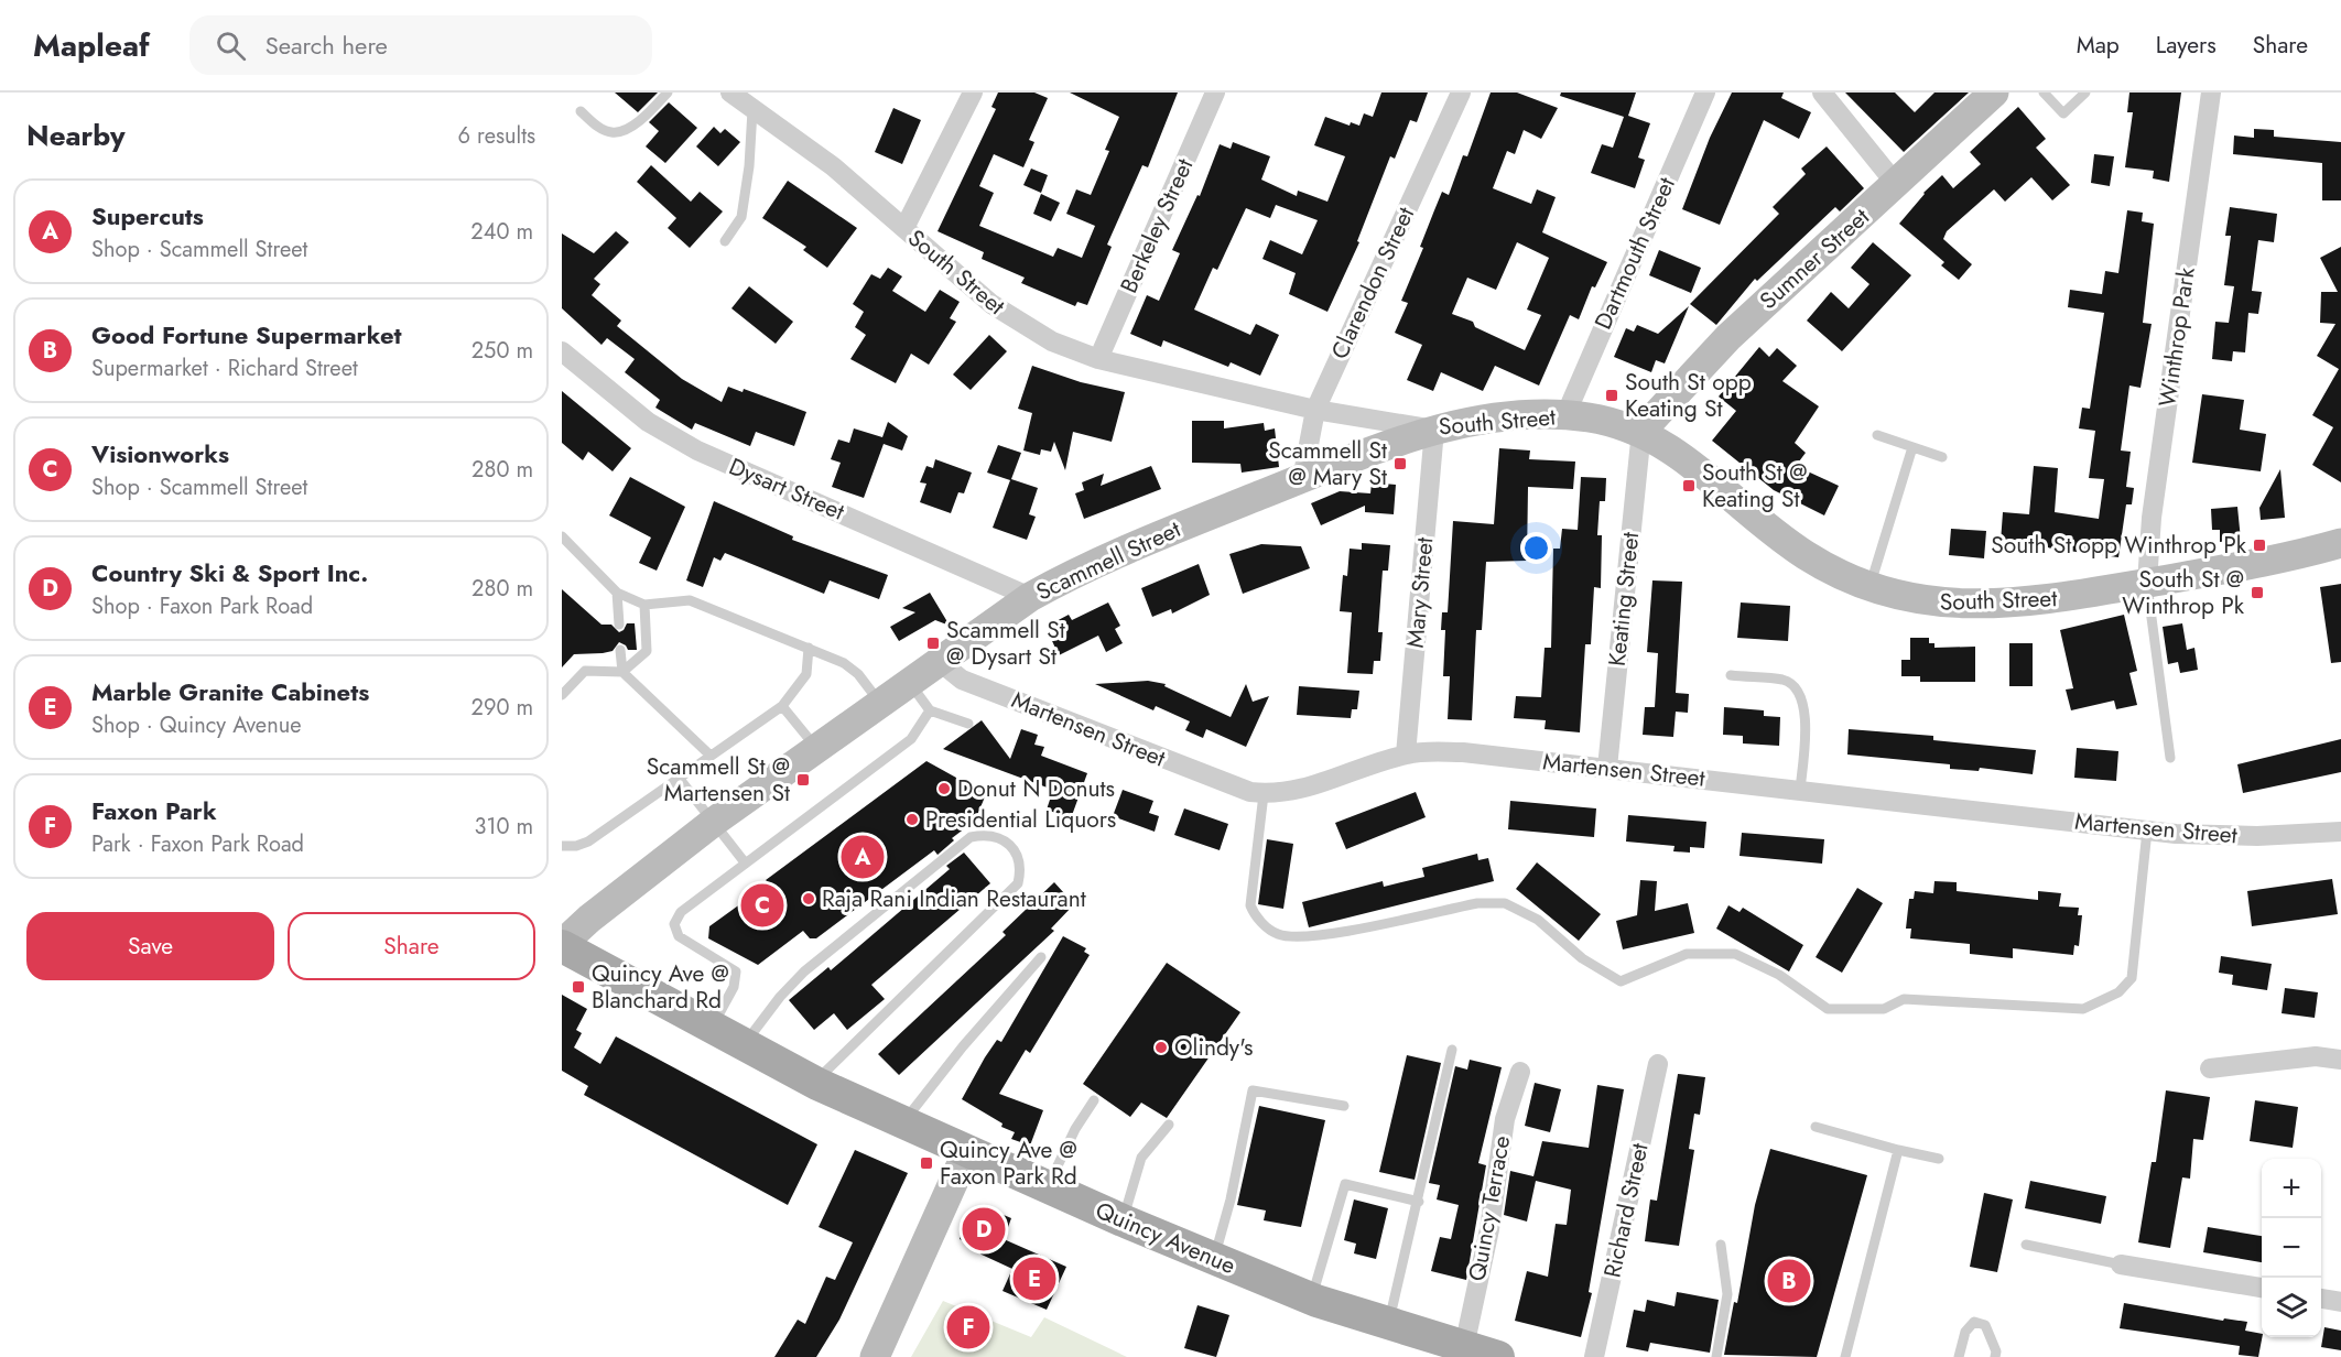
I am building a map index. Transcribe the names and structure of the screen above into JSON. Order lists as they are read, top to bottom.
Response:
{
  "streets": {
    "main road": ["Quincy Avenue"],
    "street": [
      "Berkeley Street",
      "Dartmouth Street",
      "Sumner Street",
      "South Street",
      "Clarendon Street",
      "Winthrop Park",
      "Dysart Street",
      "Scammell Street",
      "Mary Street",
      "Keating Street",
      "Martensen Street",
      "Quincy Terrace",
      "Richard Street"
    ]
  },
  "crossings": [
    ["Berkeley Street", "South Street"],
    ["Dartmouth Street", "South Street"],
    ["Sumner Street", "South Street"],
    ["Sumner Street", "Keating Street"],
    ["South Street", "Clarendon Street"],
    ["South Street", "Winthrop Park"],
    ["South Street", "Scammell Street"],
    ["South Street", "Mary Street"],
    ["South Street", "Keating Street"],
    ["Clarendon Street", "Scammell Street"],
    ["Dysart Street", "Scammell Street"],
    ["Scammell Street", "Mary Street"],
    ["Scammell Street", "Martensen Street"],
    ["Scammell Street", "Quincy Avenue"],
    ["Mary Street", "Martensen Street"],
    ["Keating Street", "Martensen Street"],
    ["Quincy Terrace", "Quincy Avenue"]
  ],
  "places": {
    "transit": [
      "South St opp Keating St",
      "Scammell St @ Mary St",
      "South St @ Keating St",
      "South St opp Winthrop Pk",
      "South St @ Winthrop Pk",
      "Scammell St @ Dysart St",
      "Scammell St @ Martensen St",
      "Quincy Ave @ Blanchard Rd",
      "Quincy Ave @ Faxon Park Rd"
    ],
    "other": [
      "Donut N Donuts",
      "Presidential Liquors",
      "Raja Rani Indian Restaurant",
      "Olindy's"
    ]
  },
  "page": {
    "header": "Mapleaf",
    "search": "Search here",
    "nav": ["Map", "Layers", "Share"],
    "heading": ["Nearby", "6 results"],
    "list": [
      {
        "mark": "A",
        "name": "Supercuts",
        "note": "Shop · Scammell Street",
        "value": "240 m"
      },
      {
        "mark": "B",
        "name": "Good Fortune Supermarket",
        "note": "Supermarket · Richard Street",
        "value": "250 m"
      },
      {
        "mark": "C",
        "name": "Visionworks",
        "note": "Shop · Scammell Street",
        "value": "280 m"
      },
      {
        "mark": "D",
        "name": "Country Ski & Sport Inc.",
        "note": "Shop · Faxon Park Road",
        "value": "280 m"
      },
      {
        "mark": "E",
        "name": "Marble Granite Cabinets",
        "note": "Shop · Quincy Avenue",
        "value": "290 m"
      },
      {
        "mark": "F",
        "name": "Faxon Park",
        "note": "Park · Faxon Park Road",
        "value": "310 m"
      }
    ],
    "pins": [
      "A",
      "C",
      "D",
      "E",
      "B",
      "F"
    ],
    "buttons": ["Save", "Share"],
    "map_buttons": ["+", "−"]
  }
}
